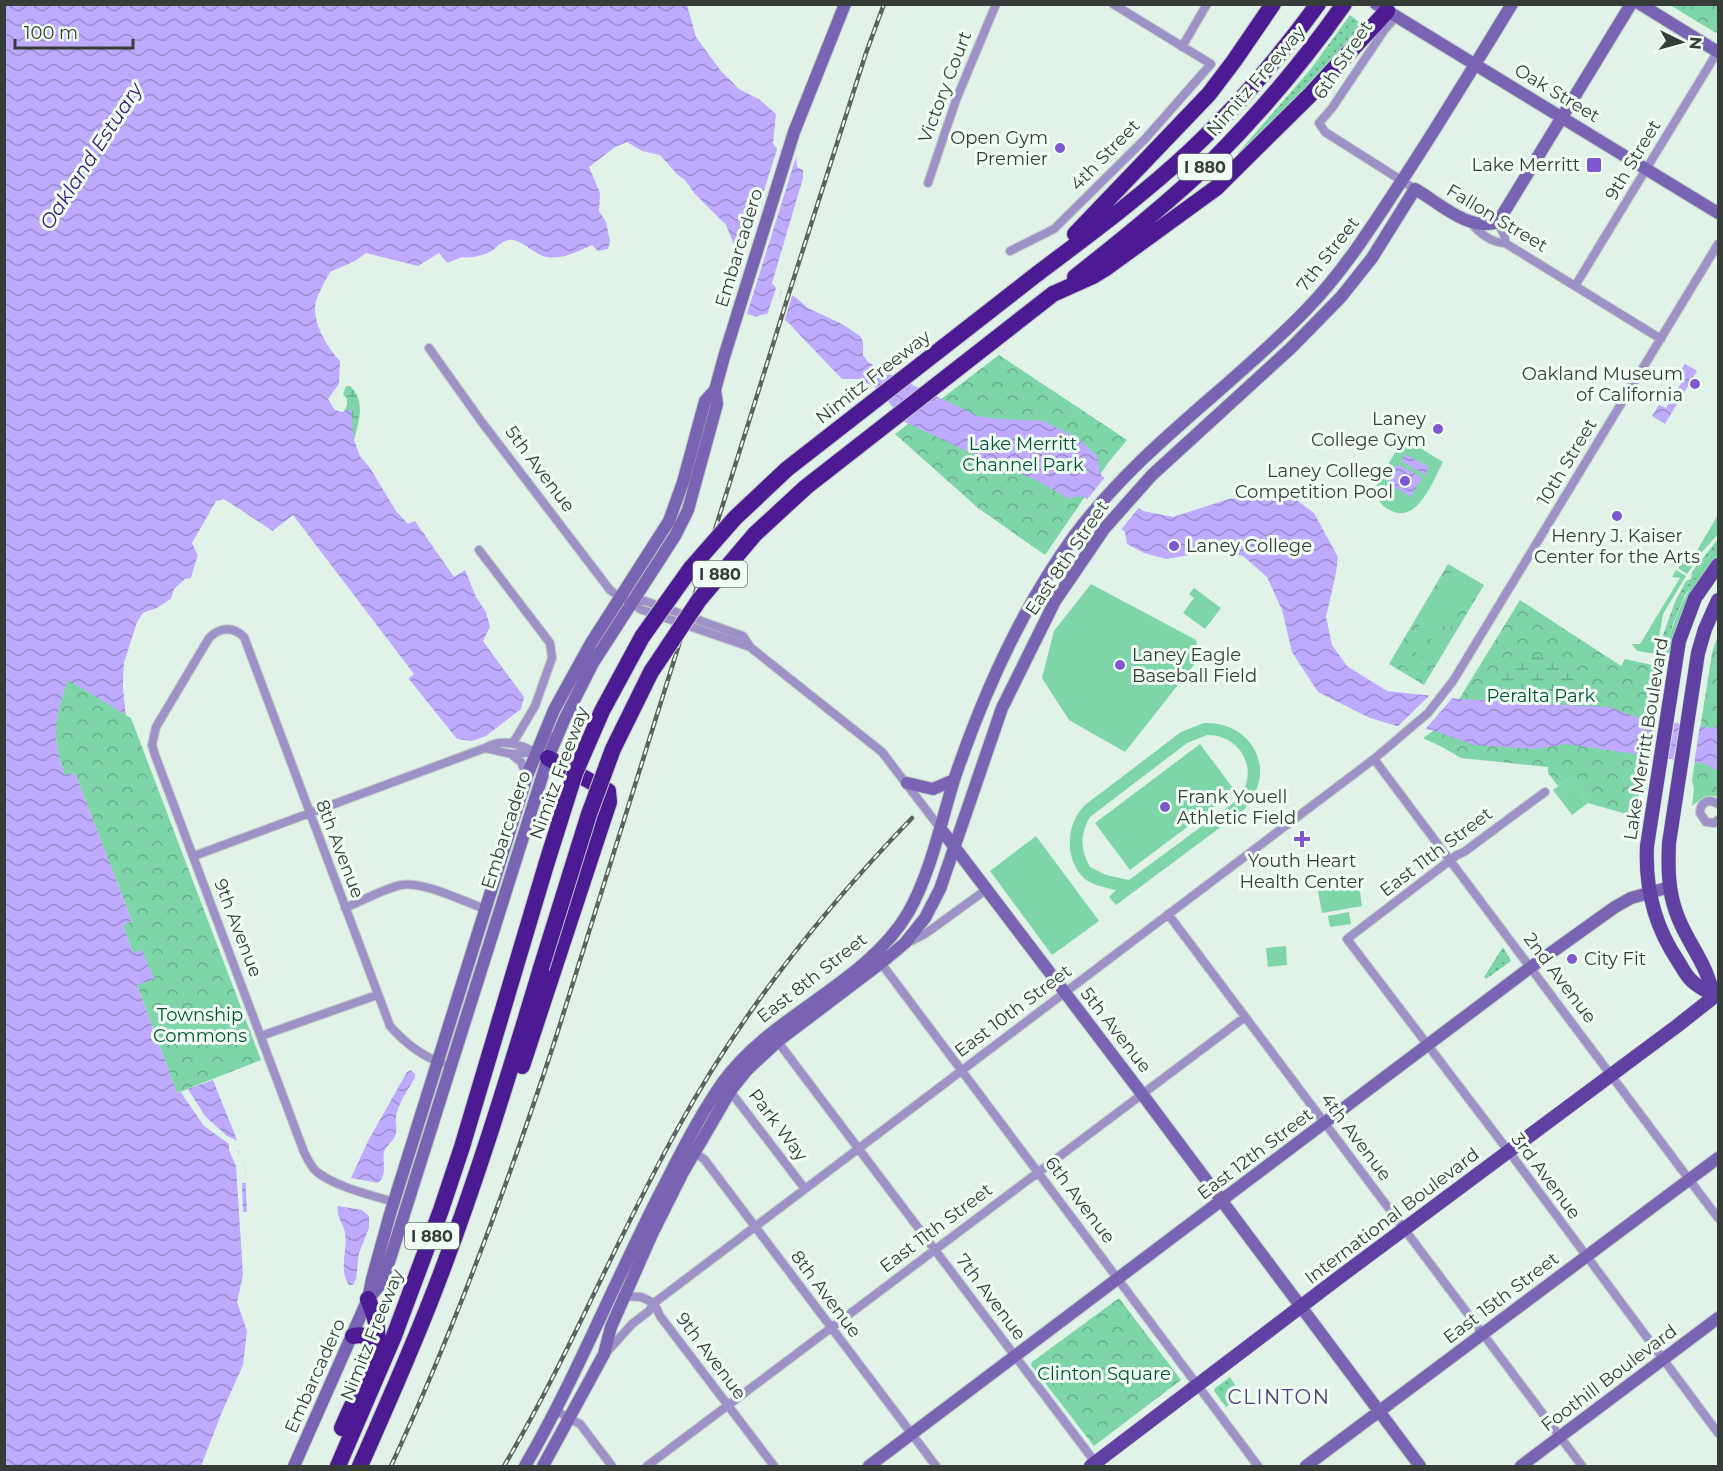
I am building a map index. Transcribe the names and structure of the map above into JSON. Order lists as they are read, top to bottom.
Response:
{
  "streets": {
    "highway": ["Nimitz Freeway", "I 880"],
    "main road": [
      "Oak Street",
      "Fallon Street",
      "Embarcadero",
      "7th Street",
      "5th Avenue",
      "East 8th Street",
      "Lake Merritt Boulevard",
      "East 12th Street",
      "International Boulevard",
      "East 15th Street",
      "Foothill Boulevard"
    ],
    "street": [
      "6th Street",
      "Victory Court",
      "4th Street",
      "9th Street",
      "10th Street",
      "8th Avenue",
      "East 11th Street",
      "9th Avenue",
      "2nd Avenue",
      "East 10th Street",
      "Park Way",
      "4th Avenue",
      "3rd Avenue",
      "6th Avenue",
      "7th Avenue"
    ]
  },
  "crossings": [
    ["6th Street", "Oak Street"],
    ["6th Street", "Fallon Street"],
    ["Oak Street", "9th Street"],
    ["Oak Street", "7th Street"],
    ["9th Street", "Fallon Street"],
    ["Fallon Street", "7th Street"],
    ["Fallon Street", "10th Street"],
    ["Embarcadero", "5th Avenue"],
    ["Embarcadero", "8th Avenue"],
    ["Embarcadero", "9th Avenue"],
    ["7th Street", "East 8th Street"],
    ["10th Street", "East 10th Street"],
    ["5th Avenue", "East 8th Street"],
    ["5th Avenue", "East 11th Street"],
    ["5th Avenue", "East 10th Street"],
    ["5th Avenue", "East 12th Street"],
    ["5th Avenue", "International Boulevard"],
    ["5th Avenue", "East 15th Street"],
    ["East 8th Street", "8th Avenue"],
    ["East 8th Street", "9th Avenue"],
    ["East 8th Street", "East 10th Street"],
    ["East 8th Street", "Park Way"],
    ["East 8th Street", "6th Avenue"],
    ["East 8th Street", "7th Avenue"],
    ["Lake Merritt Boulevard", "East 12th Street"],
    ["Lake Merritt Boulevard", "International Boulevard"],
    ["8th Avenue", "East 11th Street"],
    ["8th Avenue", "9th Avenue"],
    ["8th Avenue", "East 10th Street"],
    ["8th Avenue", "East 12th Street"],
    ["East 11th Street", "9th Avenue"],
    ["East 11th Street", "2nd Avenue"],
    ["East 11th Street", "4th Avenue"],
    ["East 11th Street", "3rd Avenue"],
    ["East 11th Street", "6th Avenue"],
    ["East 11th Street", "7th Avenue"],
    ["9th Avenue", "East 10th Street"],
    ["2nd Avenue", "East 10th Street"],
    ["2nd Avenue", "East 12th Street"],
    ["2nd Avenue", "International Boulevard"],
    ["2nd Avenue", "East 15th Street"],
    ["East 10th Street", "Park Way"],
    ["East 10th Street", "4th Avenue"],
    ["East 10th Street", "6th Avenue"],
    ["East 10th Street", "7th Avenue"],
    ["4th Avenue", "East 12th Street"],
    ["4th Avenue", "International Boulevard"],
    ["4th Avenue", "East 15th Street"],
    ["4th Avenue", "Foothill Boulevard"],
    ["East 12th Street", "3rd Avenue"],
    ["East 12th Street", "6th Avenue"],
    ["East 12th Street", "7th Avenue"],
    ["3rd Avenue", "International Boulevard"],
    ["3rd Avenue", "East 15th Street"],
    ["3rd Avenue", "Foothill Boulevard"],
    ["6th Avenue", "International Boulevard"],
    ["International Boulevard", "7th Avenue"]
  ],
  "districts": ["CLINTON"],
  "water": ["Oakland Estuary"],
  "parks": [
    "Lake Merritt Channel Park",
    "Peralta Park",
    "Township Commons",
    "Clinton Square"
  ],
  "places": {
    "other": [
      "Open Gym Premier",
      "Oakland Museum of California",
      "Laney College Gym",
      "Laney College Competition Pool",
      "Henry J. Kaiser Center for the Arts",
      "Laney College",
      "Laney Eagle Baseball Field",
      "Frank Youell Athletic Field",
      "City Fit"
    ],
    "transit": ["Lake Merritt"],
    "health": ["Youth Heart Health Center"]
  },
  "scale_bar": "100 m",
  "north": "right"
}
